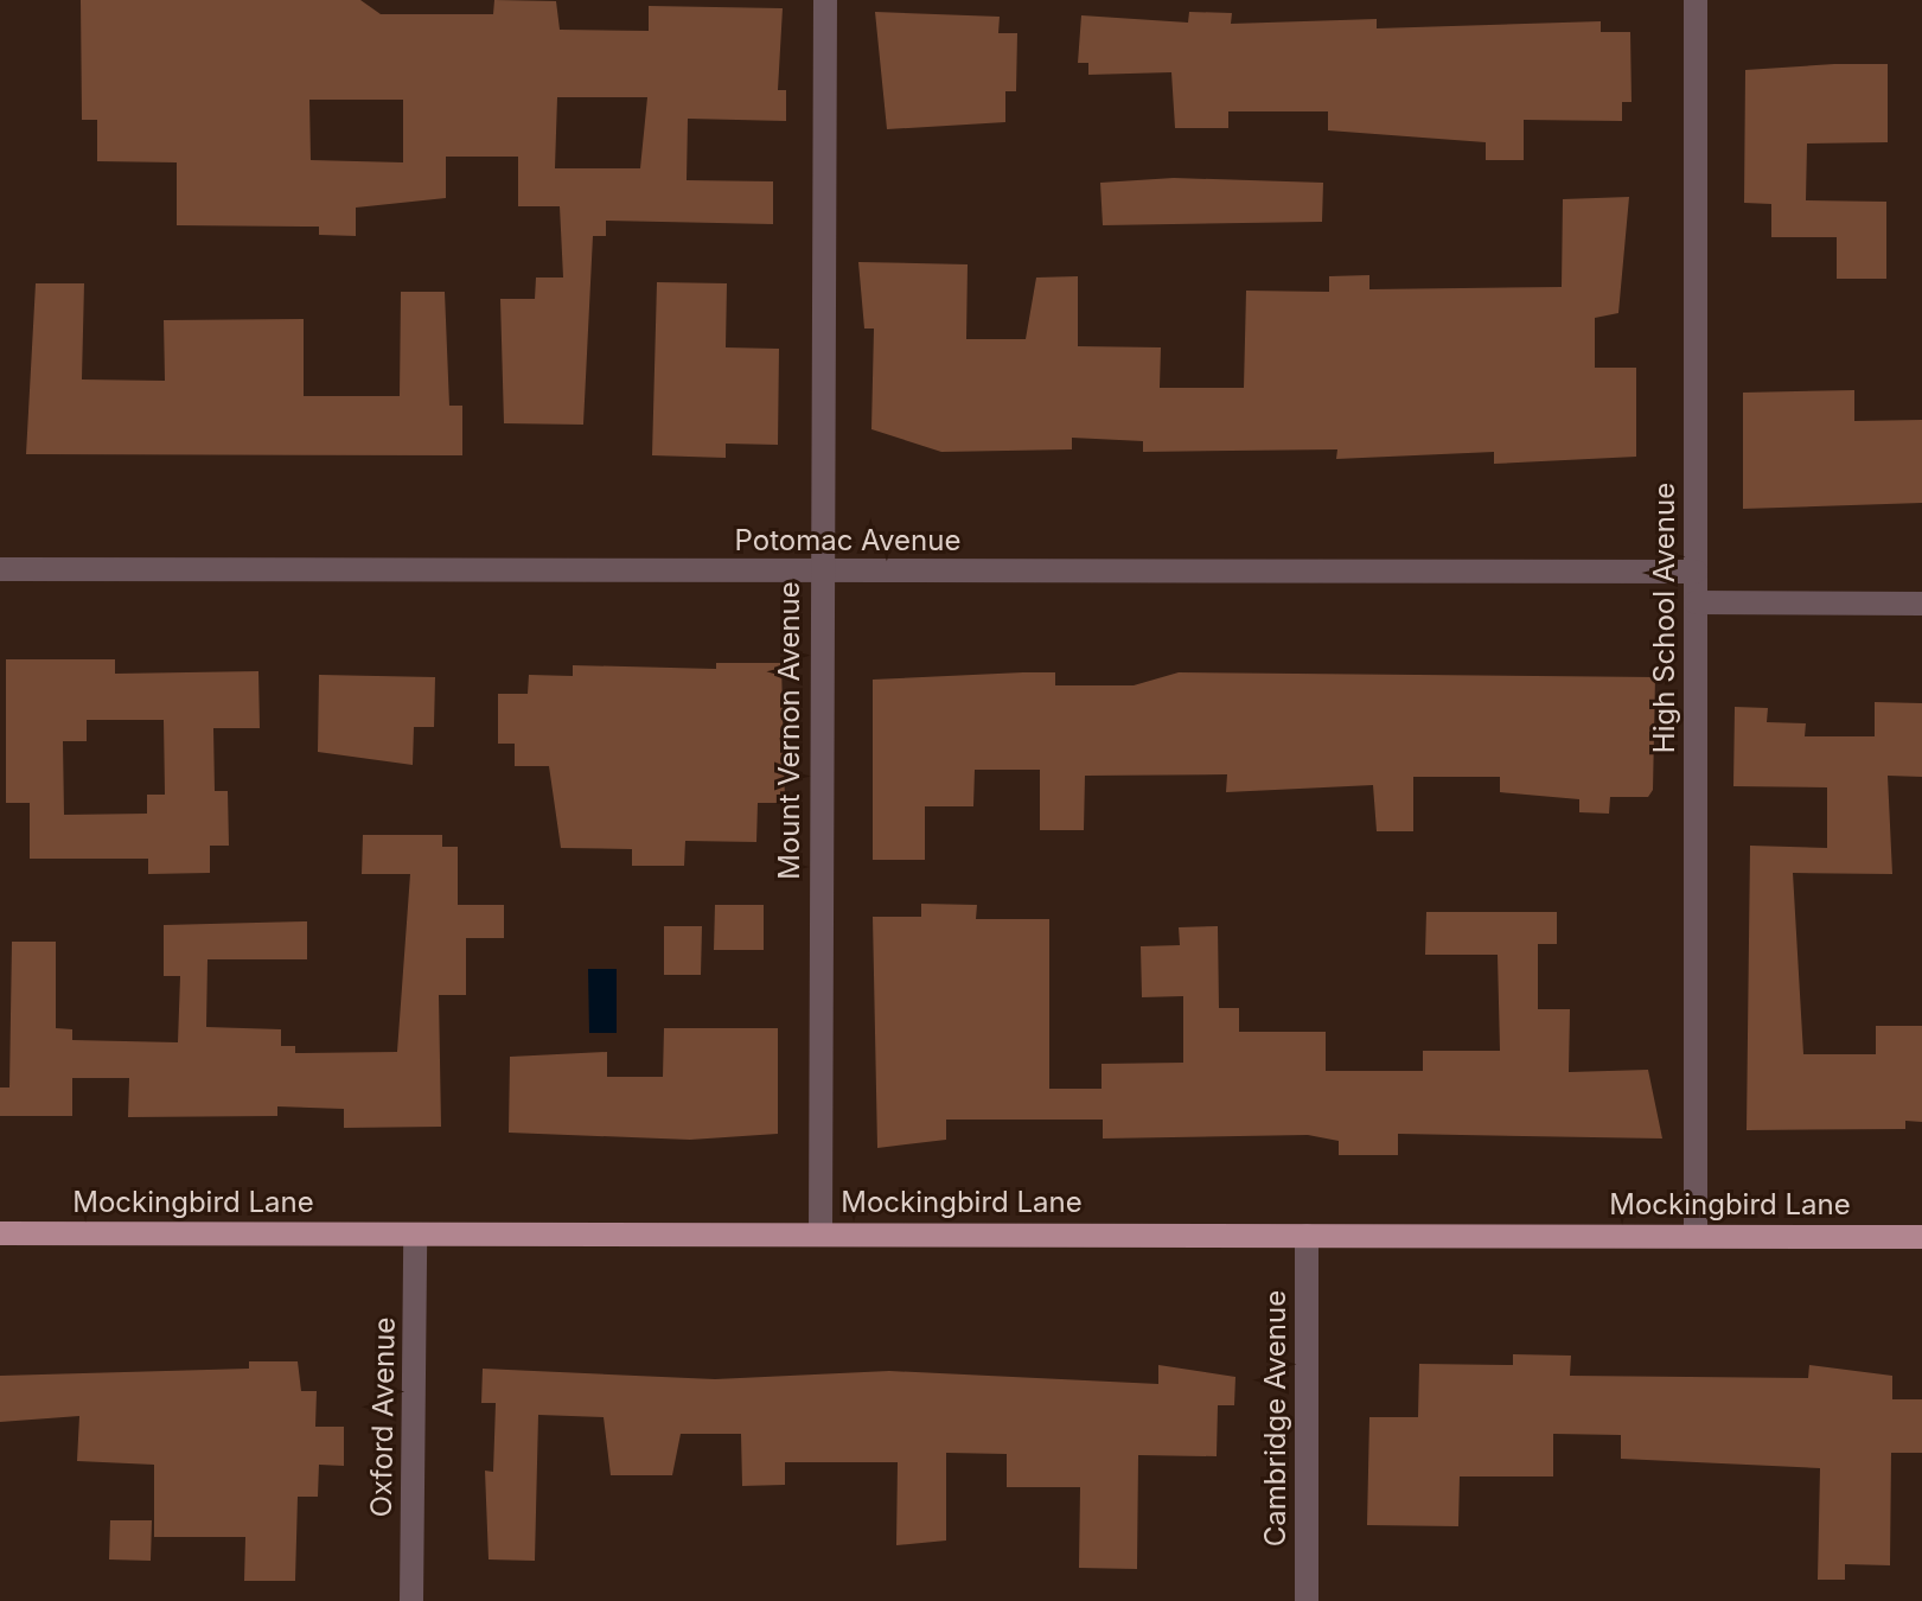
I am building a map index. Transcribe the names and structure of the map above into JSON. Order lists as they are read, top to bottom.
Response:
{
  "streets": {
    "main road": ["Mockingbird Lane"],
    "street": [
      "Potomac Avenue",
      "High School Avenue",
      "Mount Vernon Avenue",
      "Oxford Avenue",
      "Cambridge Avenue"
    ]
  },
  "crossings": [
    ["Potomac Avenue", "High School Avenue"],
    ["Potomac Avenue", "Mount Vernon Avenue"],
    ["High School Avenue", "Mockingbird Lane"],
    ["Mount Vernon Avenue", "Mockingbird Lane"],
    ["Mockingbird Lane", "Oxford Avenue"],
    ["Mockingbird Lane", "Cambridge Avenue"]
  ]
}
